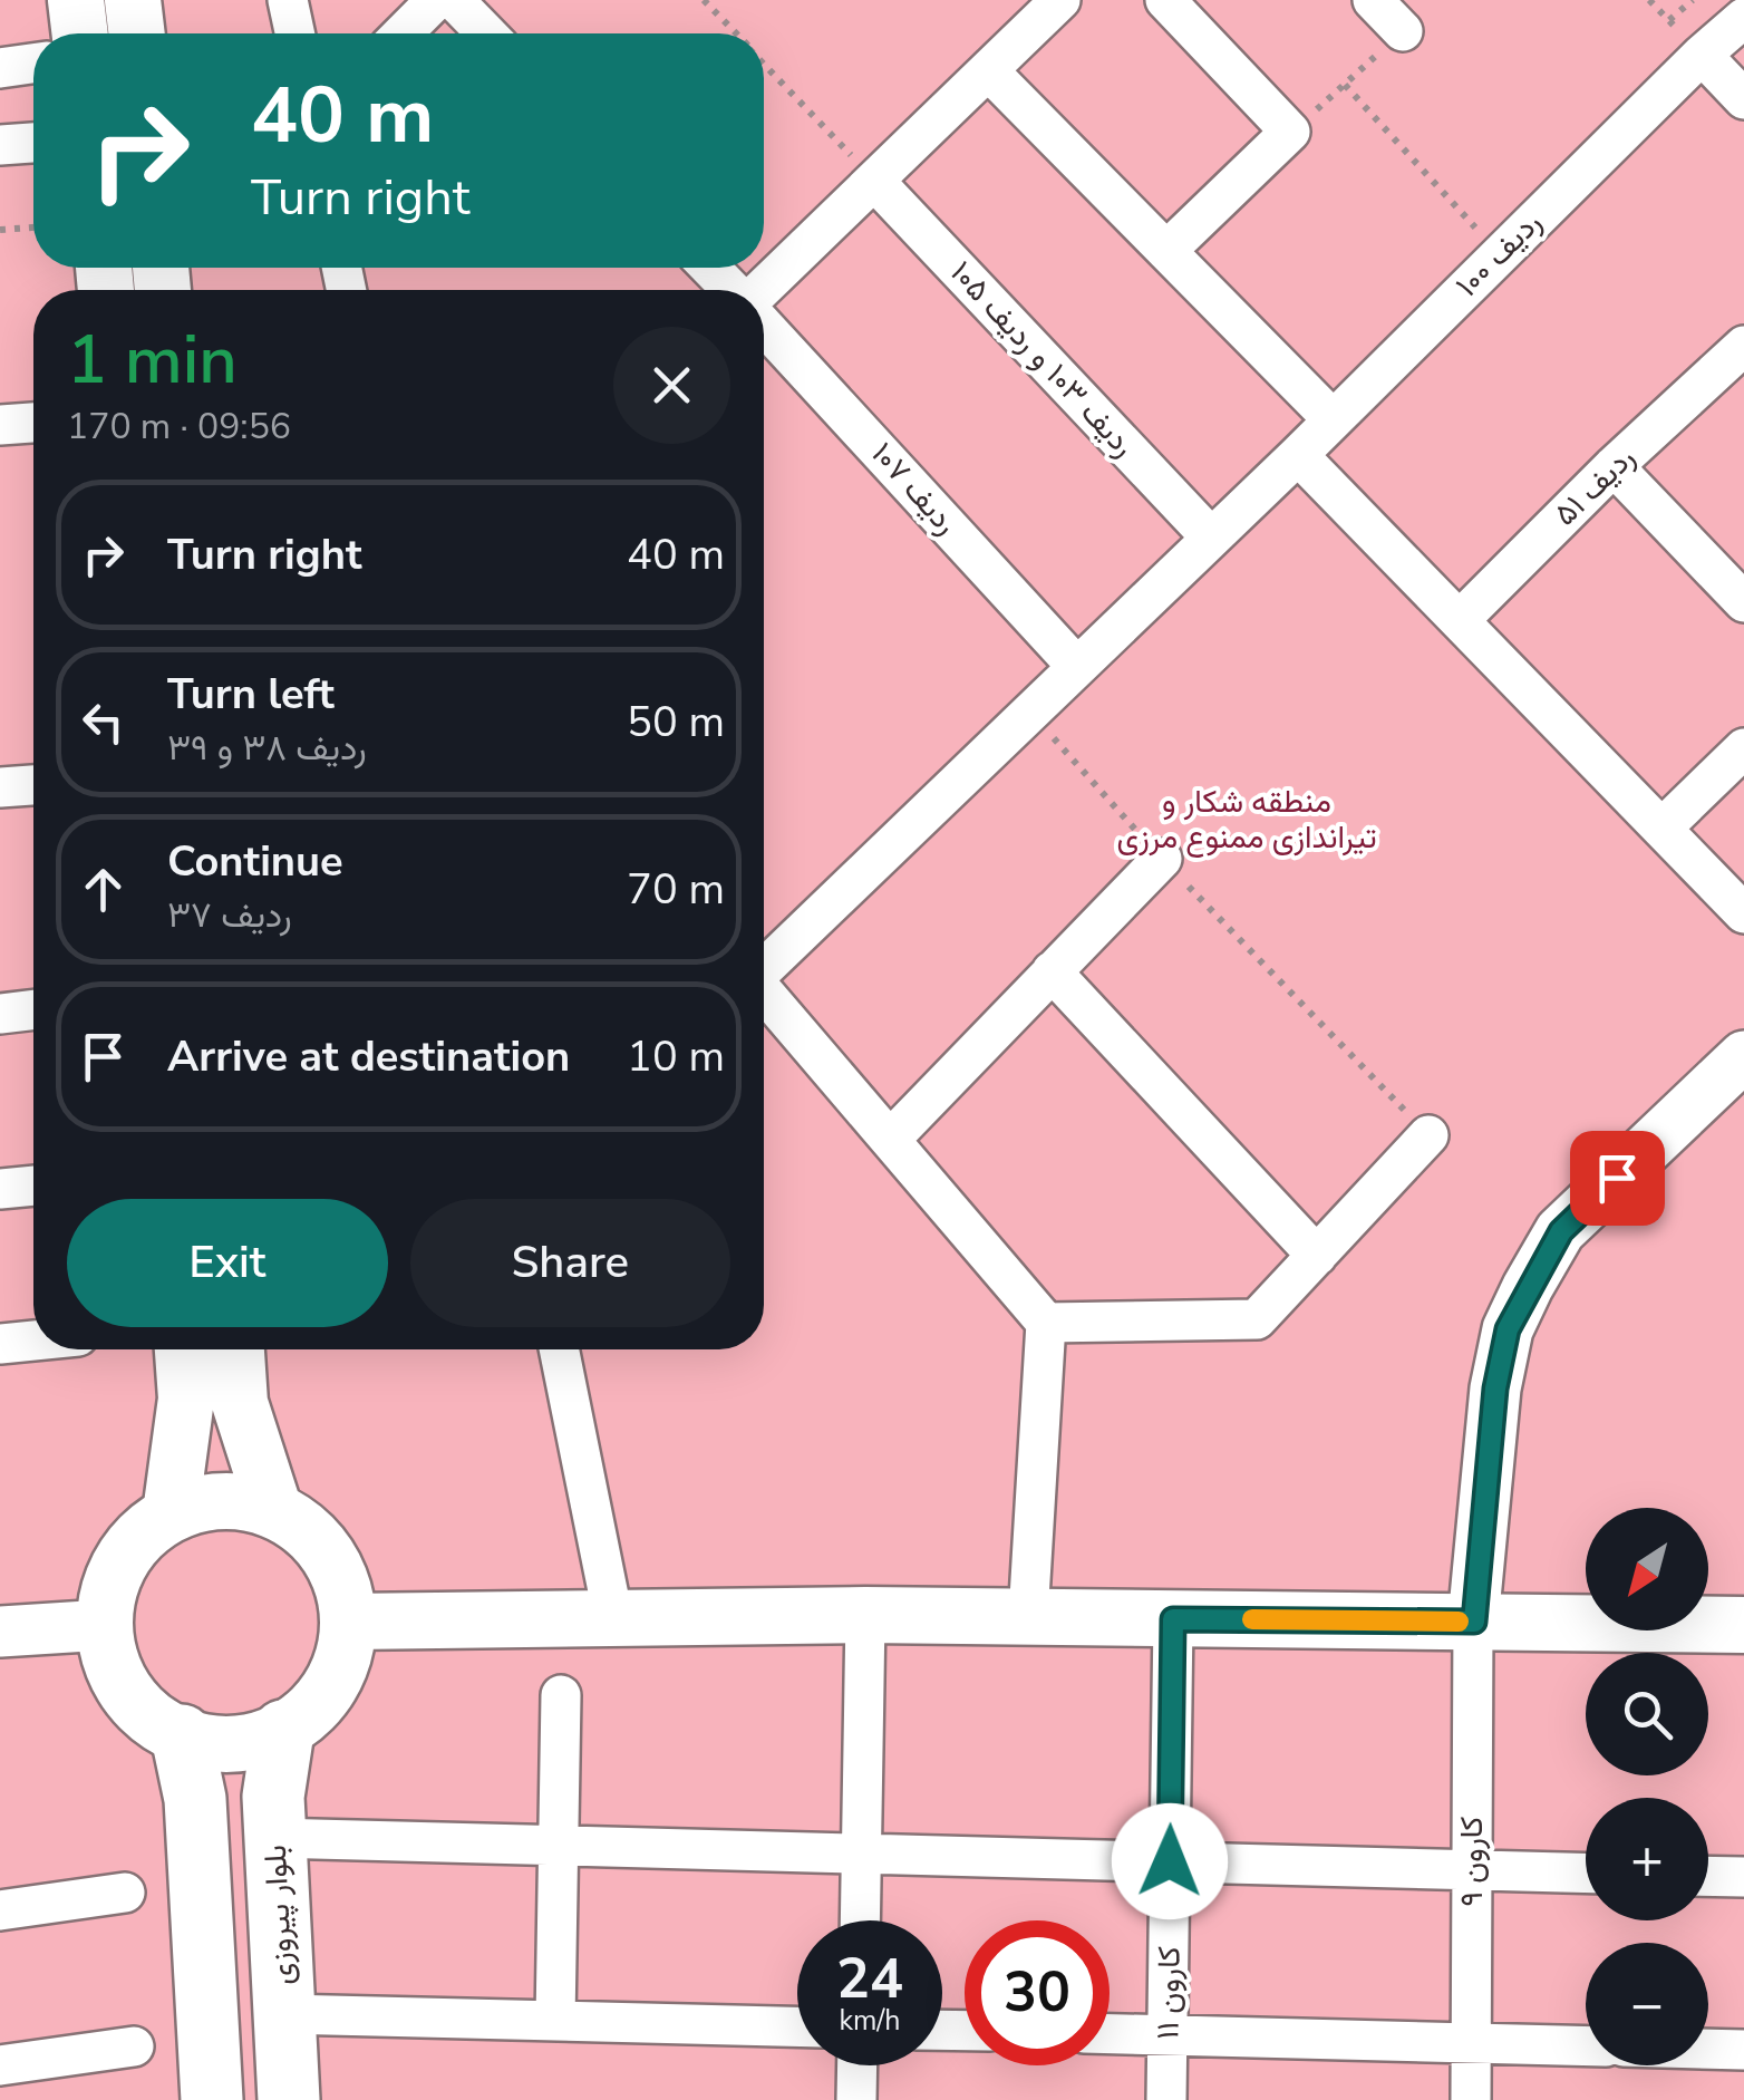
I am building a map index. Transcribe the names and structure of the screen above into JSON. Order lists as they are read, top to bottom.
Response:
{
  "streets": {
    "main road": ["بلوار پیروزی"],
    "street": [
      "ردیف ۱۰۰",
      "ردیف ۱۰۳ و ردیف ۱۰۵",
      "ردیف ۵۱",
      "ردیف ۱۰۷",
      "کارون ۹",
      "کارون ۱۱"
    ]
  },
  "crossings": [
    ["ردیف ۱۰۰", "ردیف ۱۰۳ و ردیف ۱۰۵"],
    ["ردیف ۱۰۰", "ردیف ۱۰۷"]
  ],
  "parks": ["منطقه شکار و تیراندازی ممنوع مرزی"],
  "north": "bottom left",
  "page": {
    "turn": ["40 m", "Turn right"],
    "heading": ["1 min", "170 m · 09:56"],
    "list": [
      {
        "name": "Turn right",
        "value": "40 m"
      },
      {
        "name": "Turn left",
        "note": "ردیف ۳۸ و ۳۹",
        "value": "50 m"
      },
      {
        "name": "Continue",
        "note": "ردیف ۳۷",
        "value": "70 m"
      },
      {
        "name": "Arrive at destination",
        "value": "10 m"
      }
    ],
    "buttons": ["Exit", "Share"],
    "map_buttons": ["+", "−"],
    "speed": "24 km/h",
    "limit": "30"
  }
}
